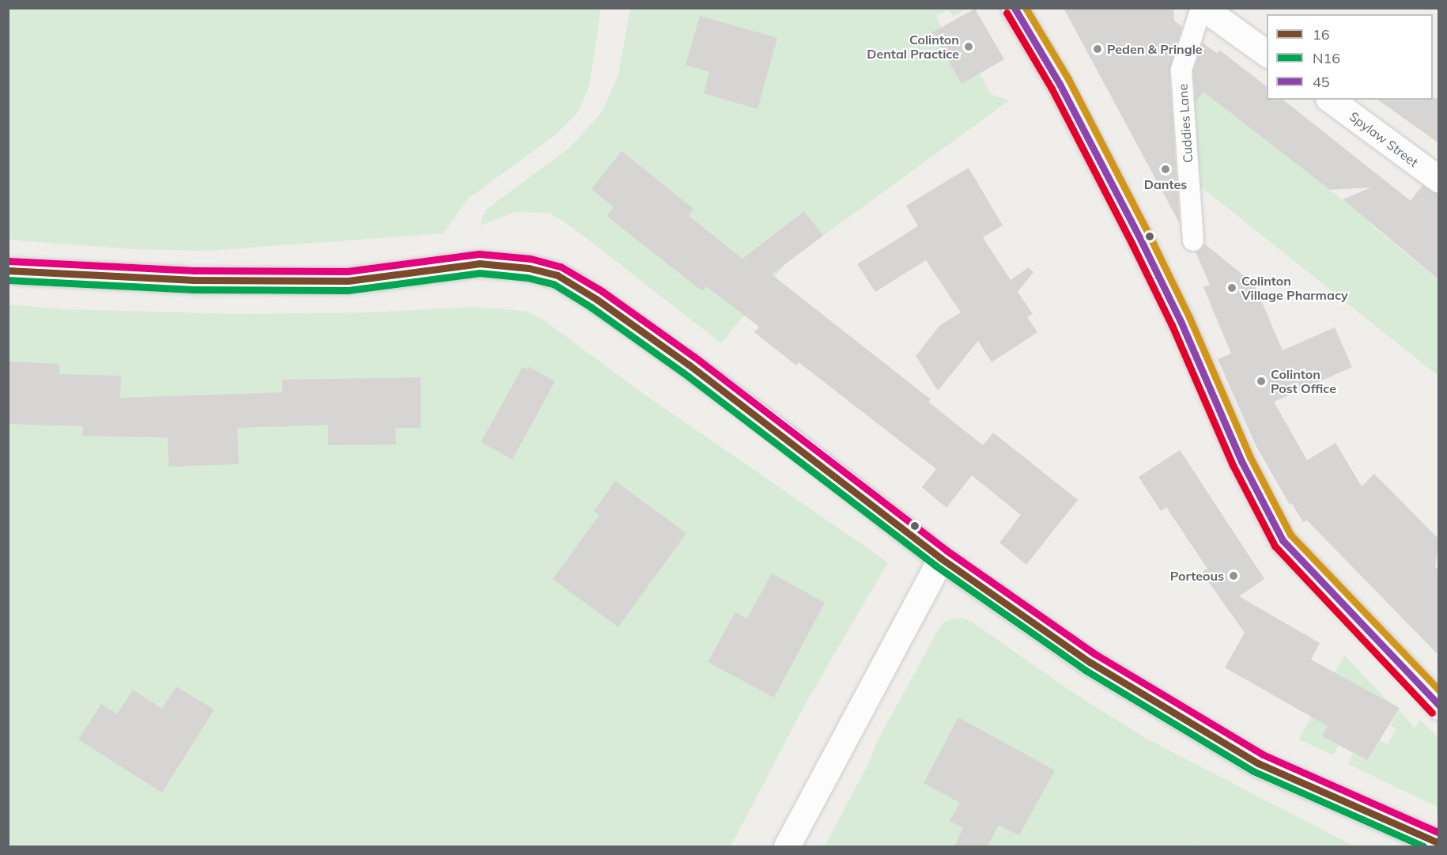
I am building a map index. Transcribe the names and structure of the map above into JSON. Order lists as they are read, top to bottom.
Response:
{
  "streets": {
    "street": ["Spylaw Street"],
    "lane": ["Cuddies Lane"]
  },
  "places": [
    "Colinton Dental Practice",
    "Peden & Pringle",
    "Dantes",
    "Colinton Village Pharmacy",
    "Colinton Post Office",
    "Porteous"
  ],
  "lines": ["transit line 45", "transit line 16", "transit line N16"],
  "legend": ["16", "N16", "45"]
}
